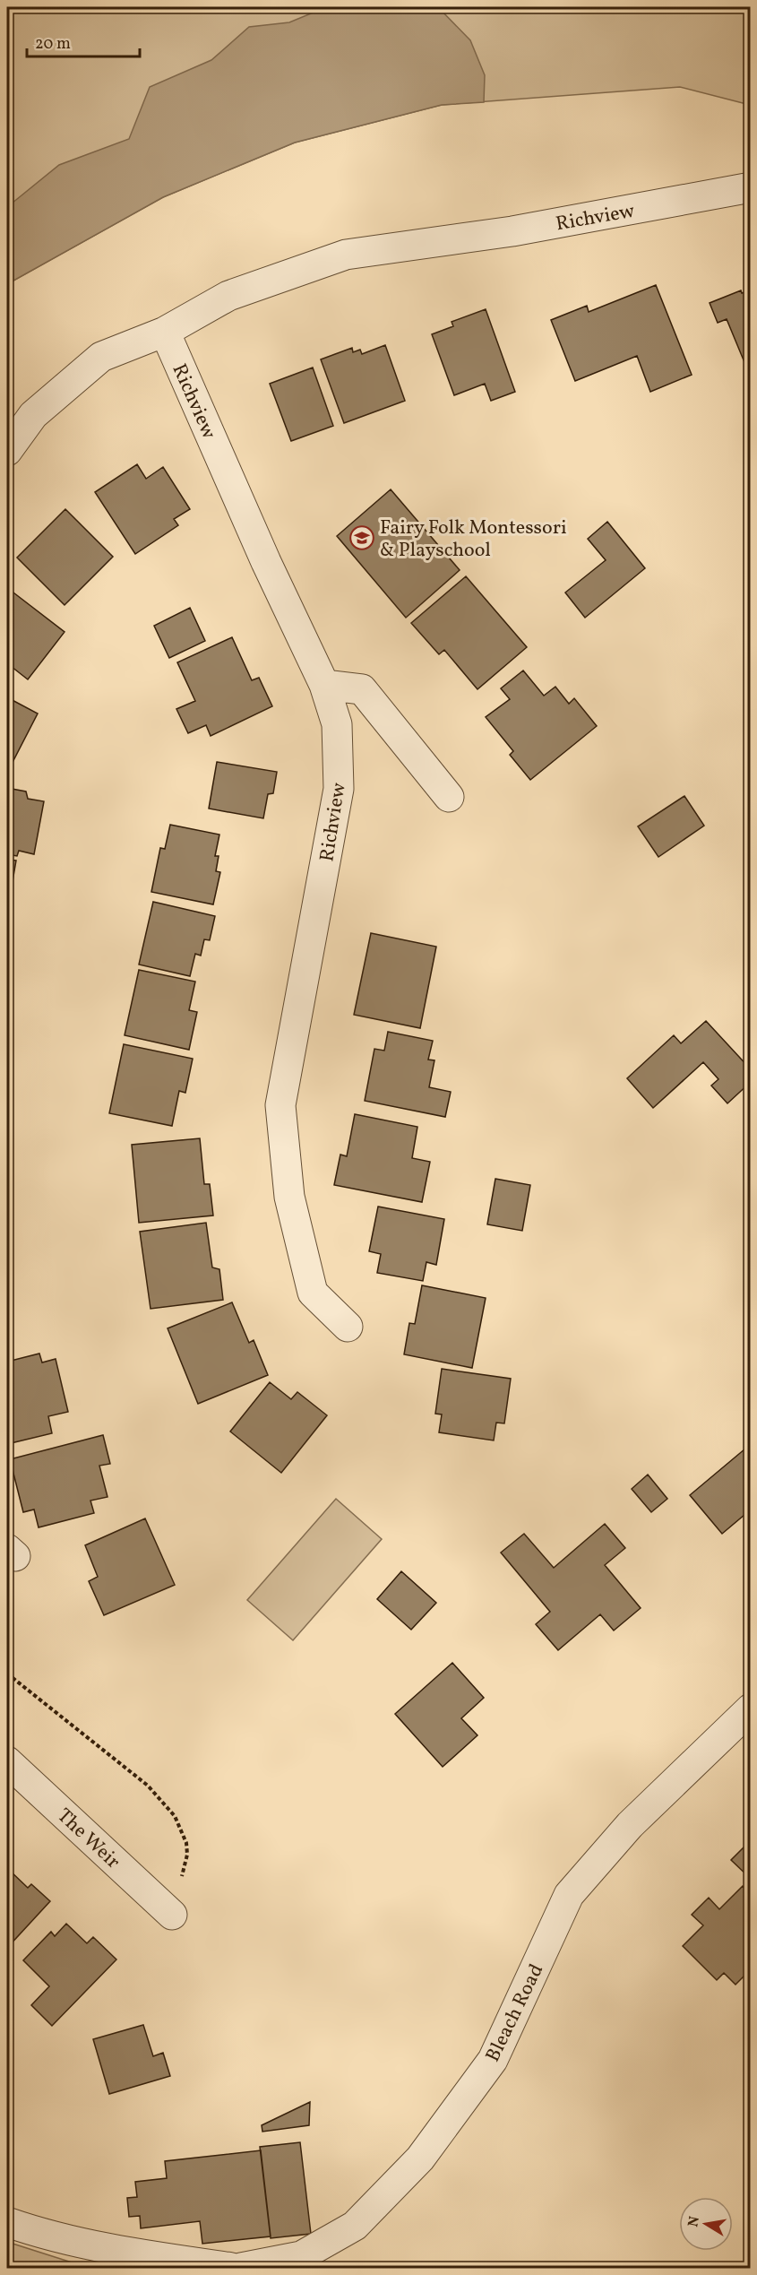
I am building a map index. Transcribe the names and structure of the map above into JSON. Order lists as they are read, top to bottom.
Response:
{
  "streets": {
    "street": ["Richview", "The Weir", "Bleach Road"]
  },
  "places": {
    "school or university": ["Fairy Folk Montessori & Playschool"]
  },
  "scale_bar": "20 m",
  "north": "left"
}
